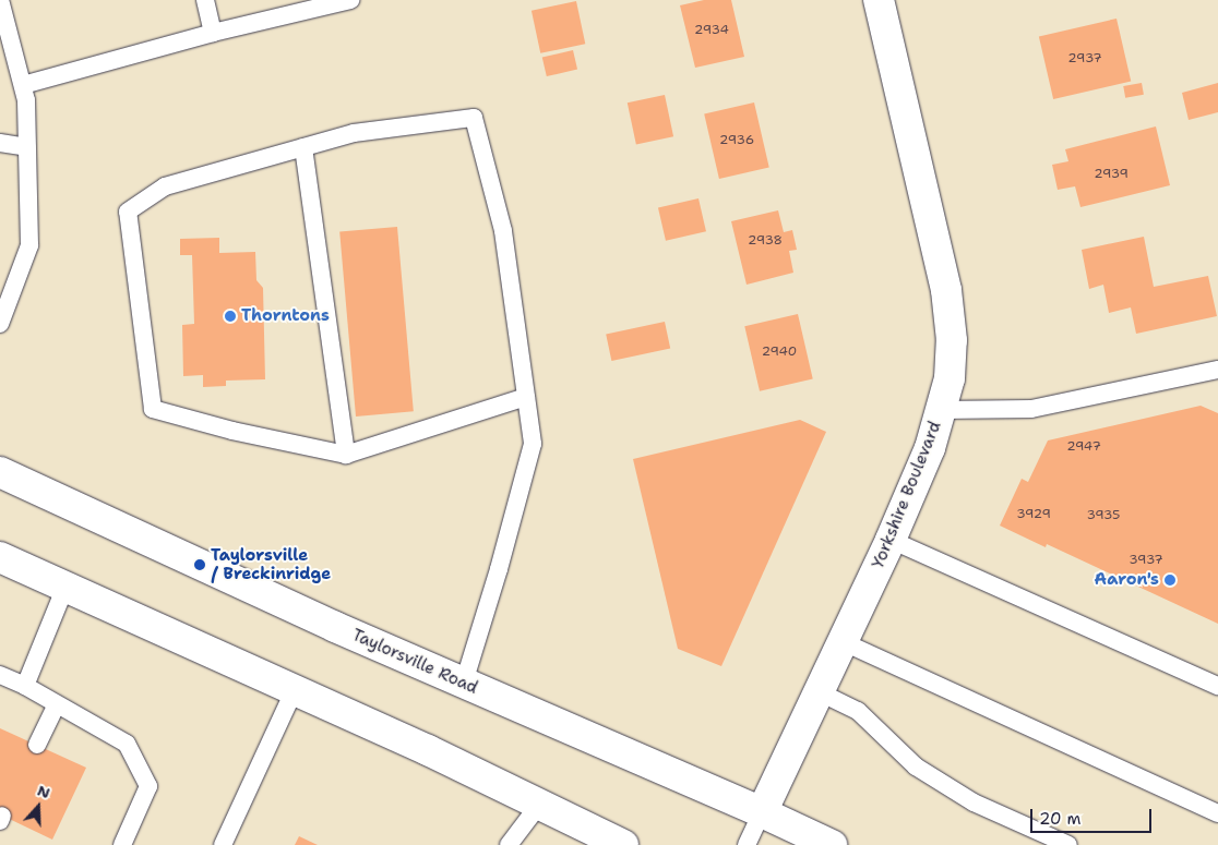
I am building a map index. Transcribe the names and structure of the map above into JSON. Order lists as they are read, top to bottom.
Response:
{
  "streets": {
    "main road": ["Yorkshire Boulevard", "Taylorsville Road"]
  },
  "crossings": [
    ["Yorkshire Boulevard", "Taylorsville Road"]
  ],
  "places": ["Thorntons", "Taylorsville / Breckinridge", "Aaron's"],
  "house_numbers": [
    "2934",
    "2937",
    "2936",
    "2939",
    "2938",
    "2940",
    "2947",
    "3929",
    "3935",
    "3937"
  ],
  "scale_bar": "20 m",
  "north": "top"
}
